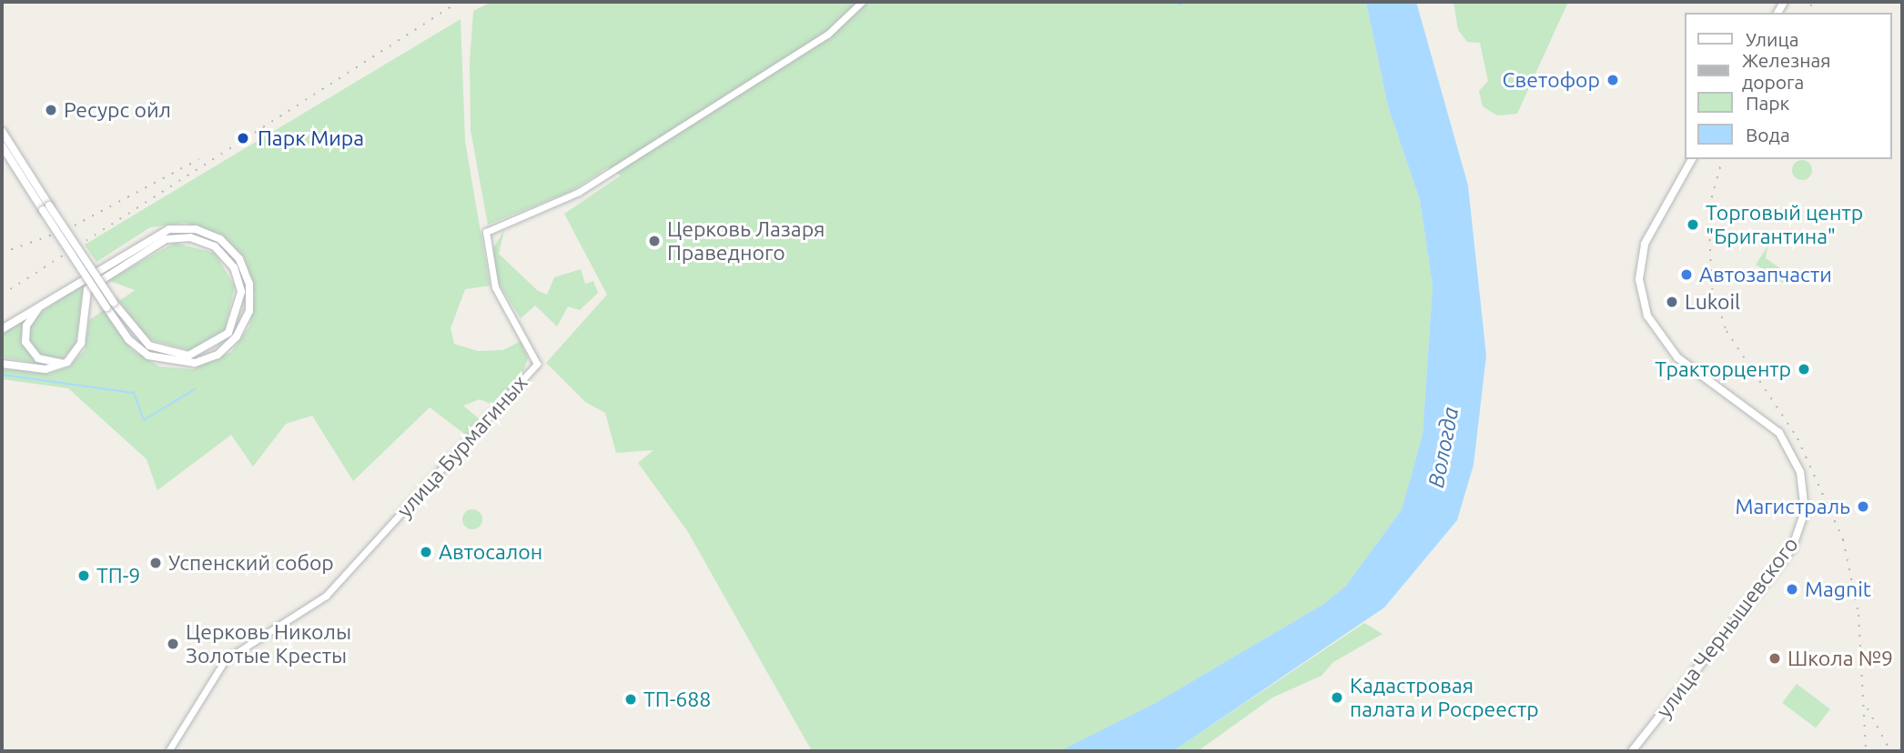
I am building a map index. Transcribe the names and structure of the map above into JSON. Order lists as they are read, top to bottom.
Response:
{
  "streets": {
    "main road": ["улица Чернышевского"],
    "street": ["улица Бурмагиных"]
  },
  "water": ["Вологда"],
  "places": [
    "Светофор",
    "Ресурс ойл",
    "Парк Мира",
    "Торговый центр \"Бригантина\"",
    "Церковь Лазаря Праведного",
    "Автозапчасти",
    "Lukoil",
    "Тракторцентр",
    "Магистраль",
    "Автосалон",
    "Успенский собор",
    "ТП-9",
    "Magnit",
    "Церковь Николы Золотые Кресты",
    "Школа №9",
    "Кадастровая палата и Росреестр",
    "ТП-688"
  ],
  "legend": [
    "Улица",
    "Железная дорога",
    "Парк",
    "Вода"
  ]
}
